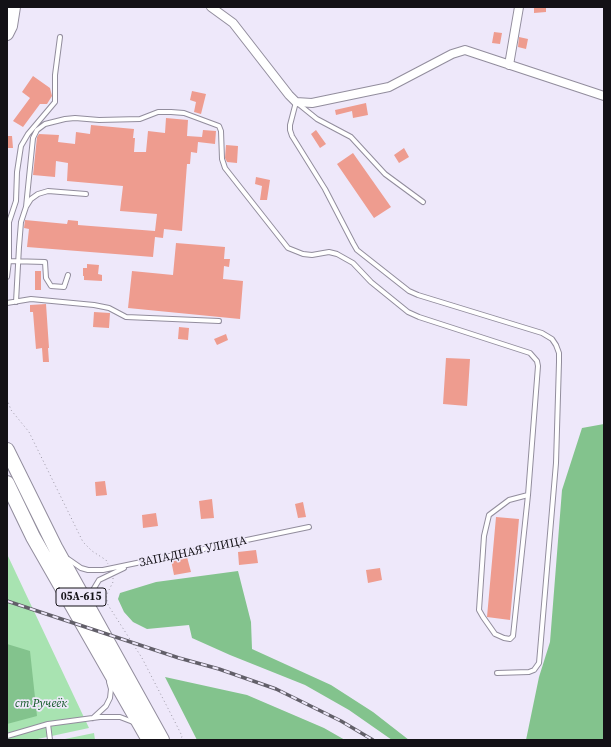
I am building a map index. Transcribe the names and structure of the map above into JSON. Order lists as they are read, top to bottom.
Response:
{
  "streets": {
    "highway": ["05А-615"],
    "lane": ["ЗАПАДНАЯ УЛИЦА"]
  },
  "crossings": [
    ["ЗАПАДНАЯ УЛИЦА", "05А-615"]
  ],
  "parks": ["ст Ручеёк"]
}
